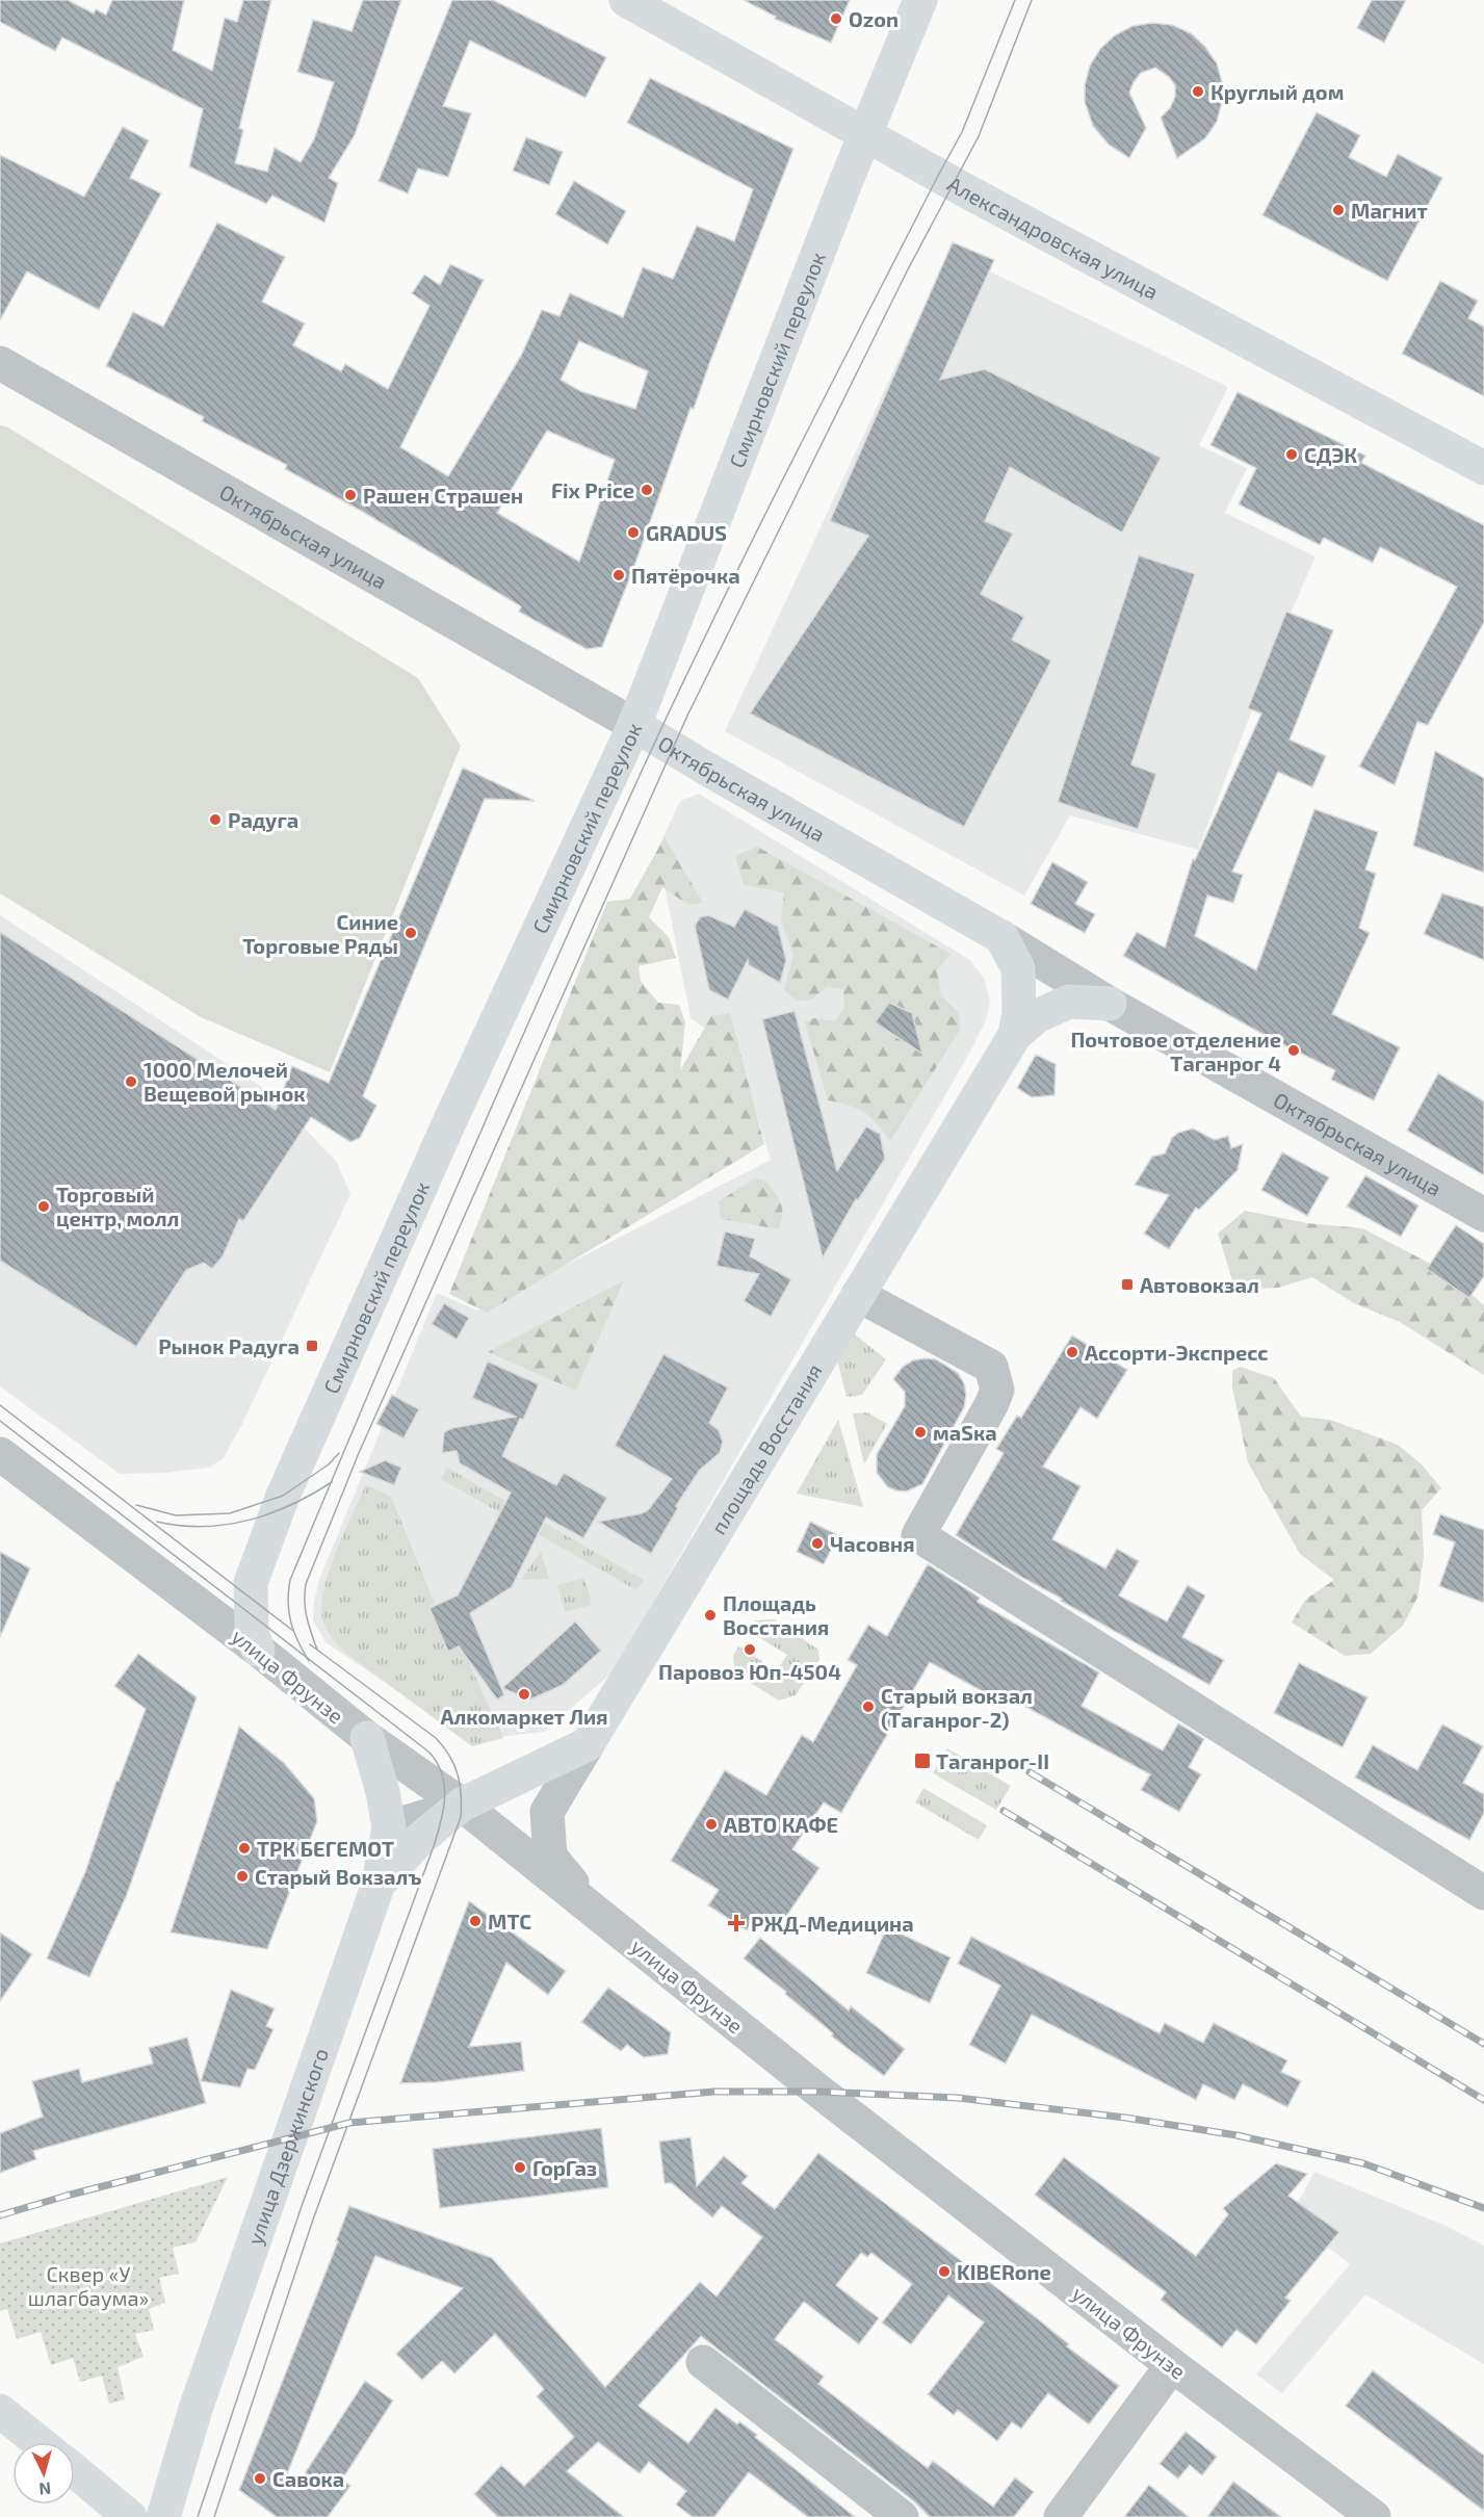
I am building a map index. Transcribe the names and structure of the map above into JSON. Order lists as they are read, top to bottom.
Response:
{
  "streets": {
    "main road": [
      "Александровская улица",
      "Смирновский переулок",
      "Октябрьская улица",
      "площадь Восстания",
      "улица Дзержинского"
    ],
    "street": ["улица Фрунзе"]
  },
  "crossings": [
    ["Александровская улица", "Смирновский переулок"],
    ["Смирновский переулок", "Октябрьская улица"],
    ["Смирновский переулок", "улица Фрунзе"],
    ["Октябрьская улица", "площадь Восстания"],
    ["улица Фрунзе", "улица Дзержинского"]
  ],
  "parks": ["Сквер «У шлагбаума»"],
  "places": {
    "other": [
      "Ozon",
      "Круглый дом",
      "Магнит",
      "СДЭК",
      "Fix Price",
      "Рашен Страшен",
      "GRADUS",
      "Пятёрочка",
      "Радуга",
      "Синие Торговые Ряды",
      "Почтовое отделение Таганрог 4",
      "1000 Мелочей Вещевой рынок",
      "Торговый центр, молл",
      "Ассорти-Экспресс",
      "маSка",
      "Часовня",
      "Площадь Восстания",
      "Паровоз Юп-4504",
      "Алкомаркет Лия",
      "Старый вокзал (Таганрог-2)",
      "АВТО КАФЕ",
      "ТРК БЕГЕМОТ",
      "Старый Вокзалъ",
      "МТС",
      "ГорГаз",
      "KIBERone",
      "Савока"
    ],
    "transit": ["Автовокзал", "Рынок Радуга", "Таганрог-II"],
    "health": ["РЖД-Медицина"]
  },
  "north": "bottom"
}
